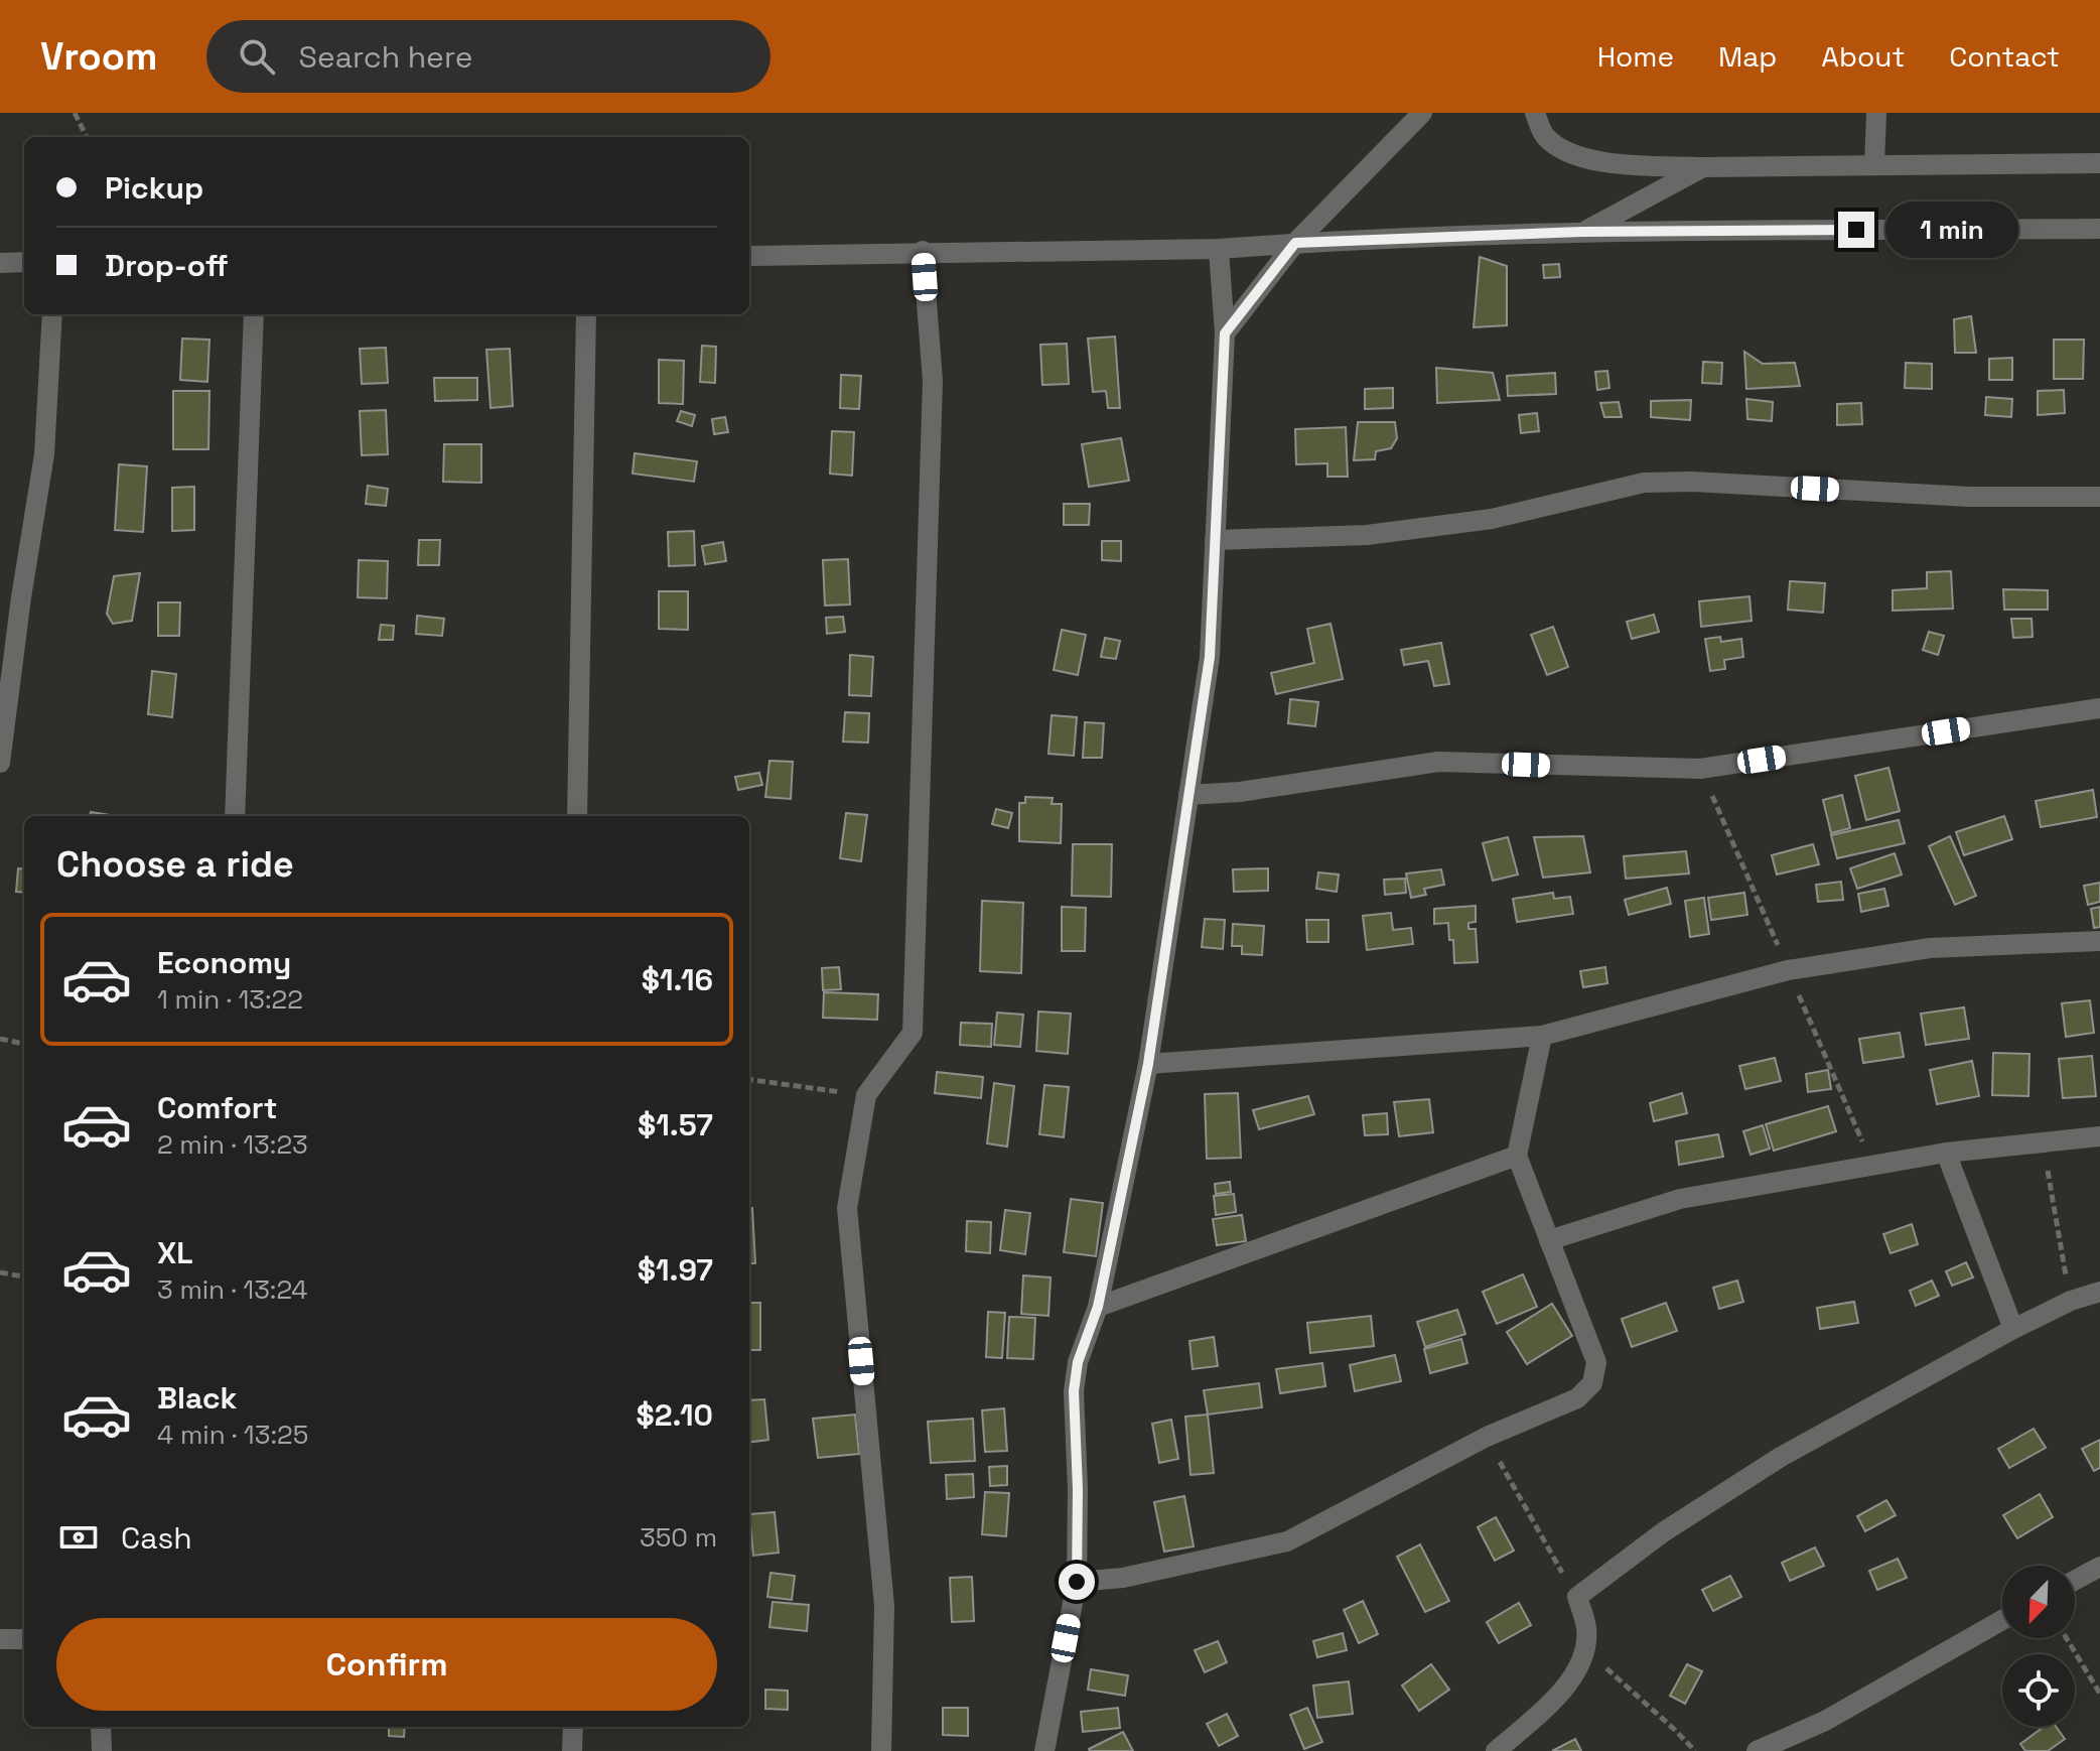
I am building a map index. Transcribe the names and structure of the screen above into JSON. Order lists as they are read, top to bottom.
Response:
{
  "north": "bottom left",
  "page": {
    "header": "Vroom",
    "search": "Search here",
    "nav": [
      "Home",
      "Map",
      "About",
      "Contact"
    ],
    "banner": ["Pickup", "Drop-off"],
    "bubble": "1 min",
    "heading": "Choose a ride",
    "list": [
      {
        "name": "Economy",
        "note": "1 min · 13:22",
        "value": "$1.16"
      },
      {
        "name": "Comfort",
        "note": "2 min · 13:23",
        "value": "$1.57"
      },
      {
        "name": "XL",
        "note": "3 min · 13:24",
        "value": "$1.97"
      },
      {
        "name": "Black",
        "note": "4 min · 13:25",
        "value": "$2.10"
      }
    ],
    "pay": ["Cash", "350 m"],
    "buttons": "Confirm"
  }
}
